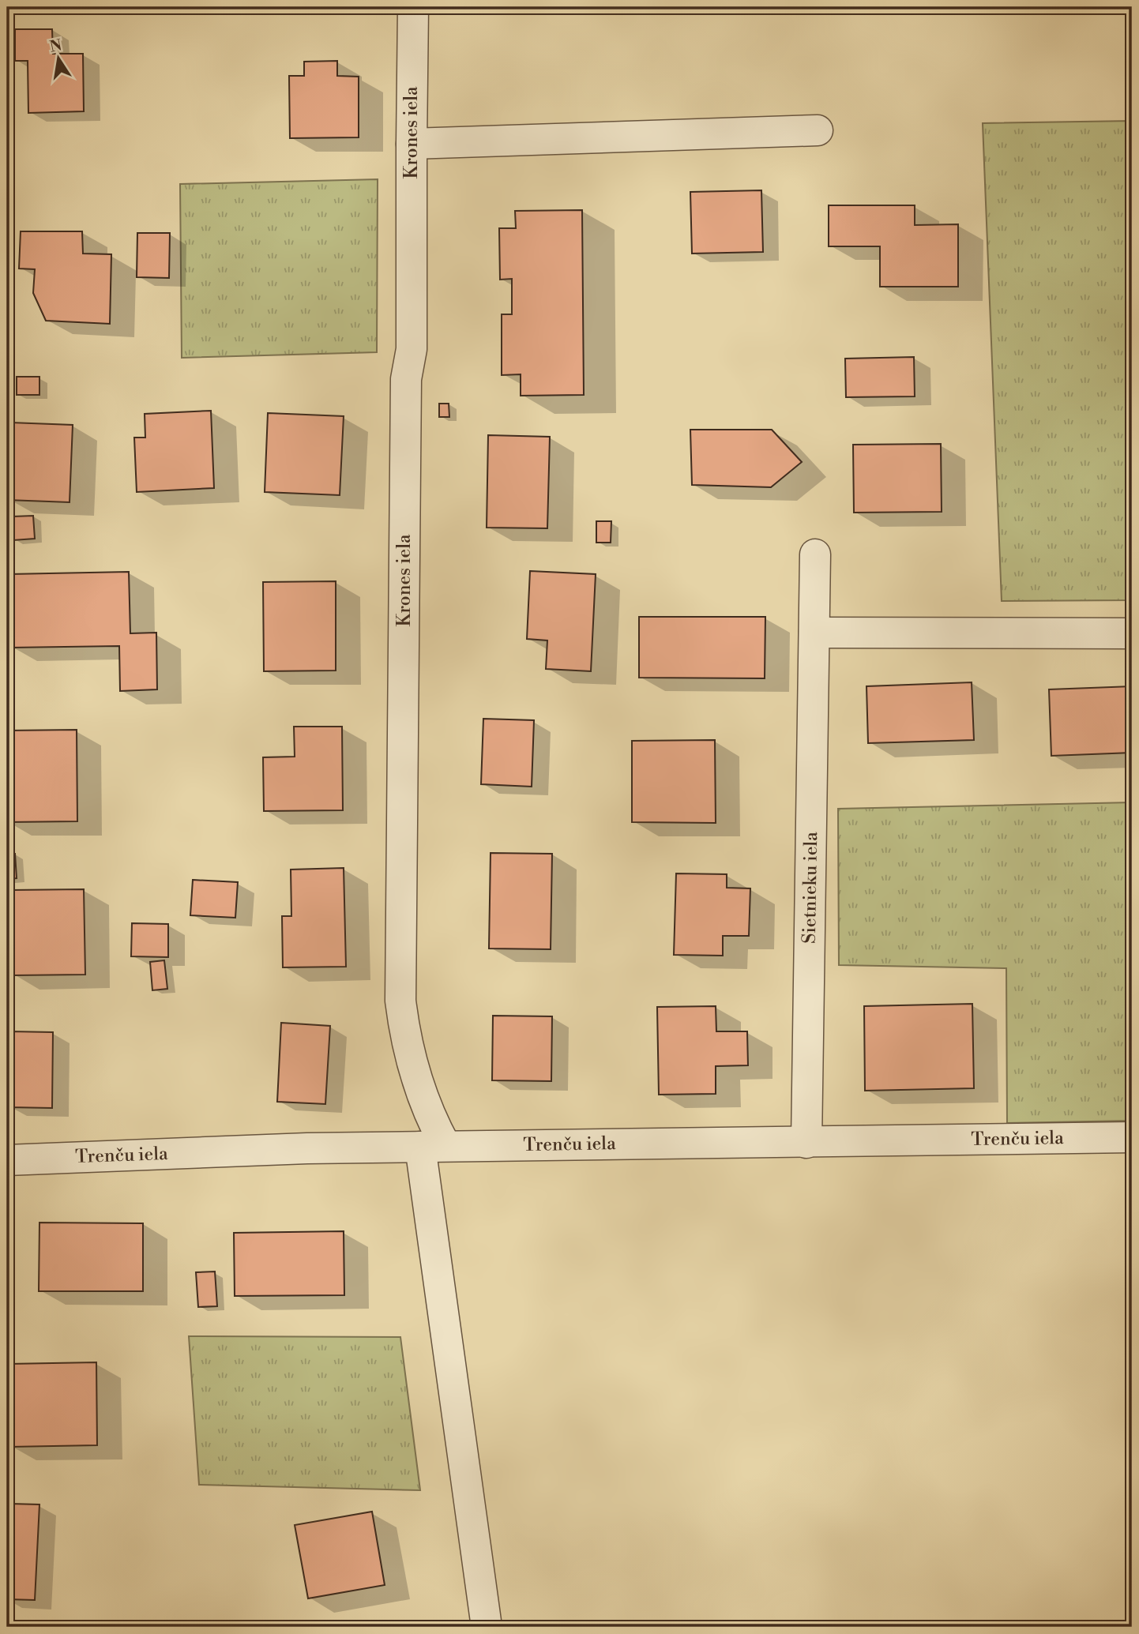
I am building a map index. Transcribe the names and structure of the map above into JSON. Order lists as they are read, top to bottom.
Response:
{
  "streets": {
    "street": ["Krones iela", "Sietnieku iela", "Trenču iela"]
  },
  "crossings": [
    ["Krones iela", "Trenču iela"],
    ["Sietnieku iela", "Trenču iela"]
  ],
  "north": "top"
}
